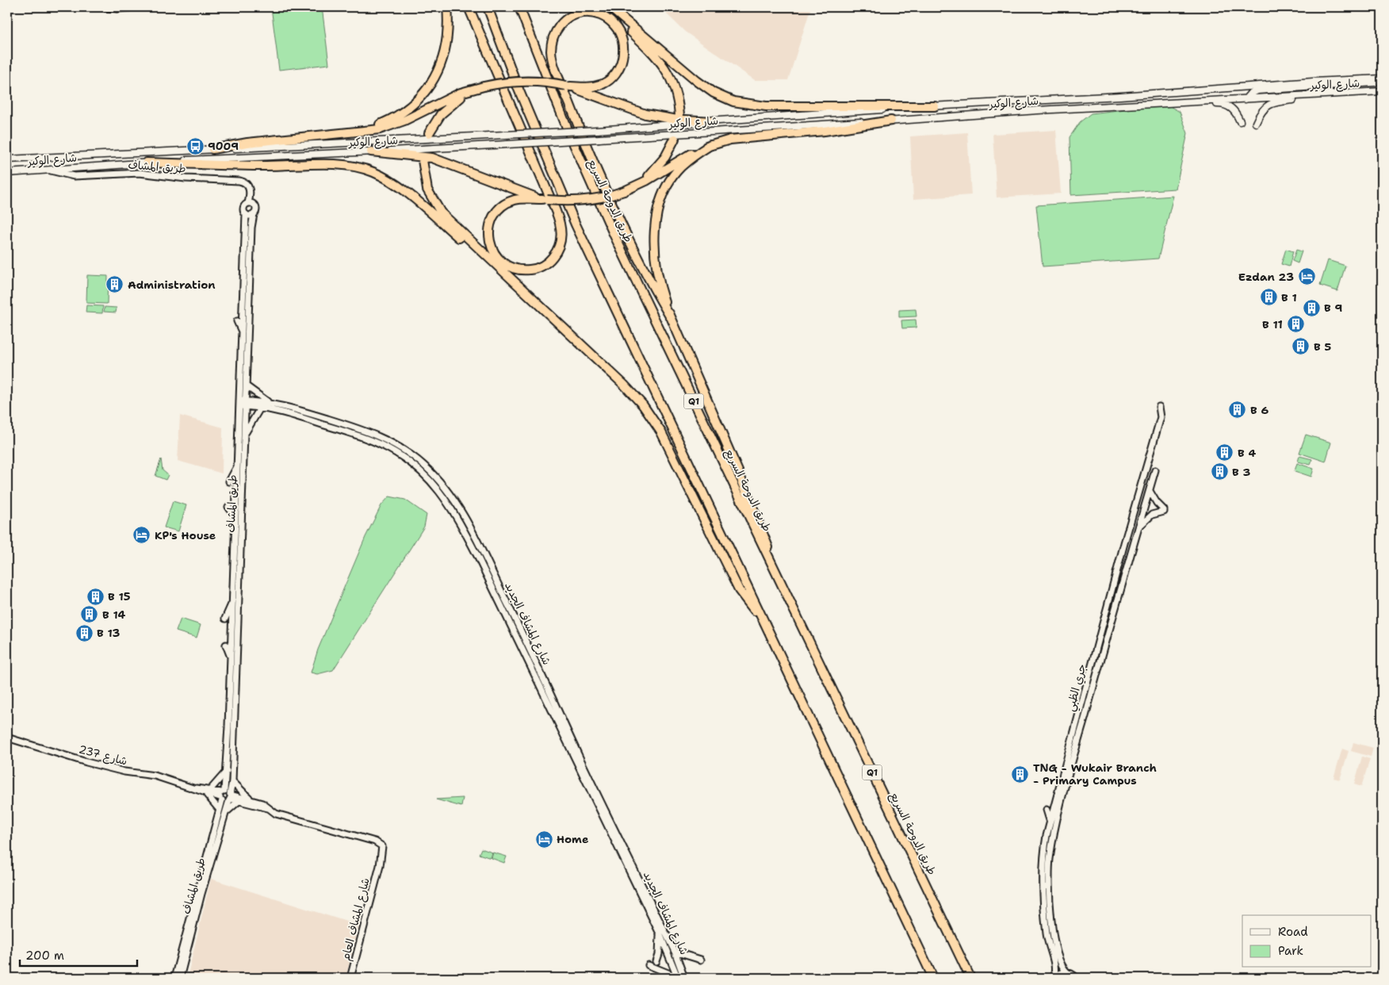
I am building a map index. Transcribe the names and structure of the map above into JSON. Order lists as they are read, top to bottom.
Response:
{
  "streets": {
    "highway": ["طريق الدوحة السريع", "Q1"],
    "main road": ["شارع الوكير"],
    "street": [
      "طريق المشاف",
      "شارع المشاف الجديد",
      "جري الظبي",
      "شارع 237",
      "شارع المشاف العام"
    ]
  },
  "crossings": [
    ["شارع الوكير", "طريق المشاف"],
    ["طريق المشاف", "شارع المشاف الجديد"],
    ["طريق المشاف", "شارع 237"]
  ],
  "places": {
    "bus stop": ["9009"],
    "hotel": ["Ezdan 23", "KP's House", "Home"],
    "building": [
      "Administration",
      "B 1",
      "B 9",
      "B 11",
      "B 5",
      "B 6",
      "B 4",
      "B 3",
      "B 15",
      "B 14",
      "B 13",
      "TNG - Wukair Branch - Primary Campus"
    ]
  },
  "legend": ["Road", "Park"],
  "scale_bar": "200 m"
}
